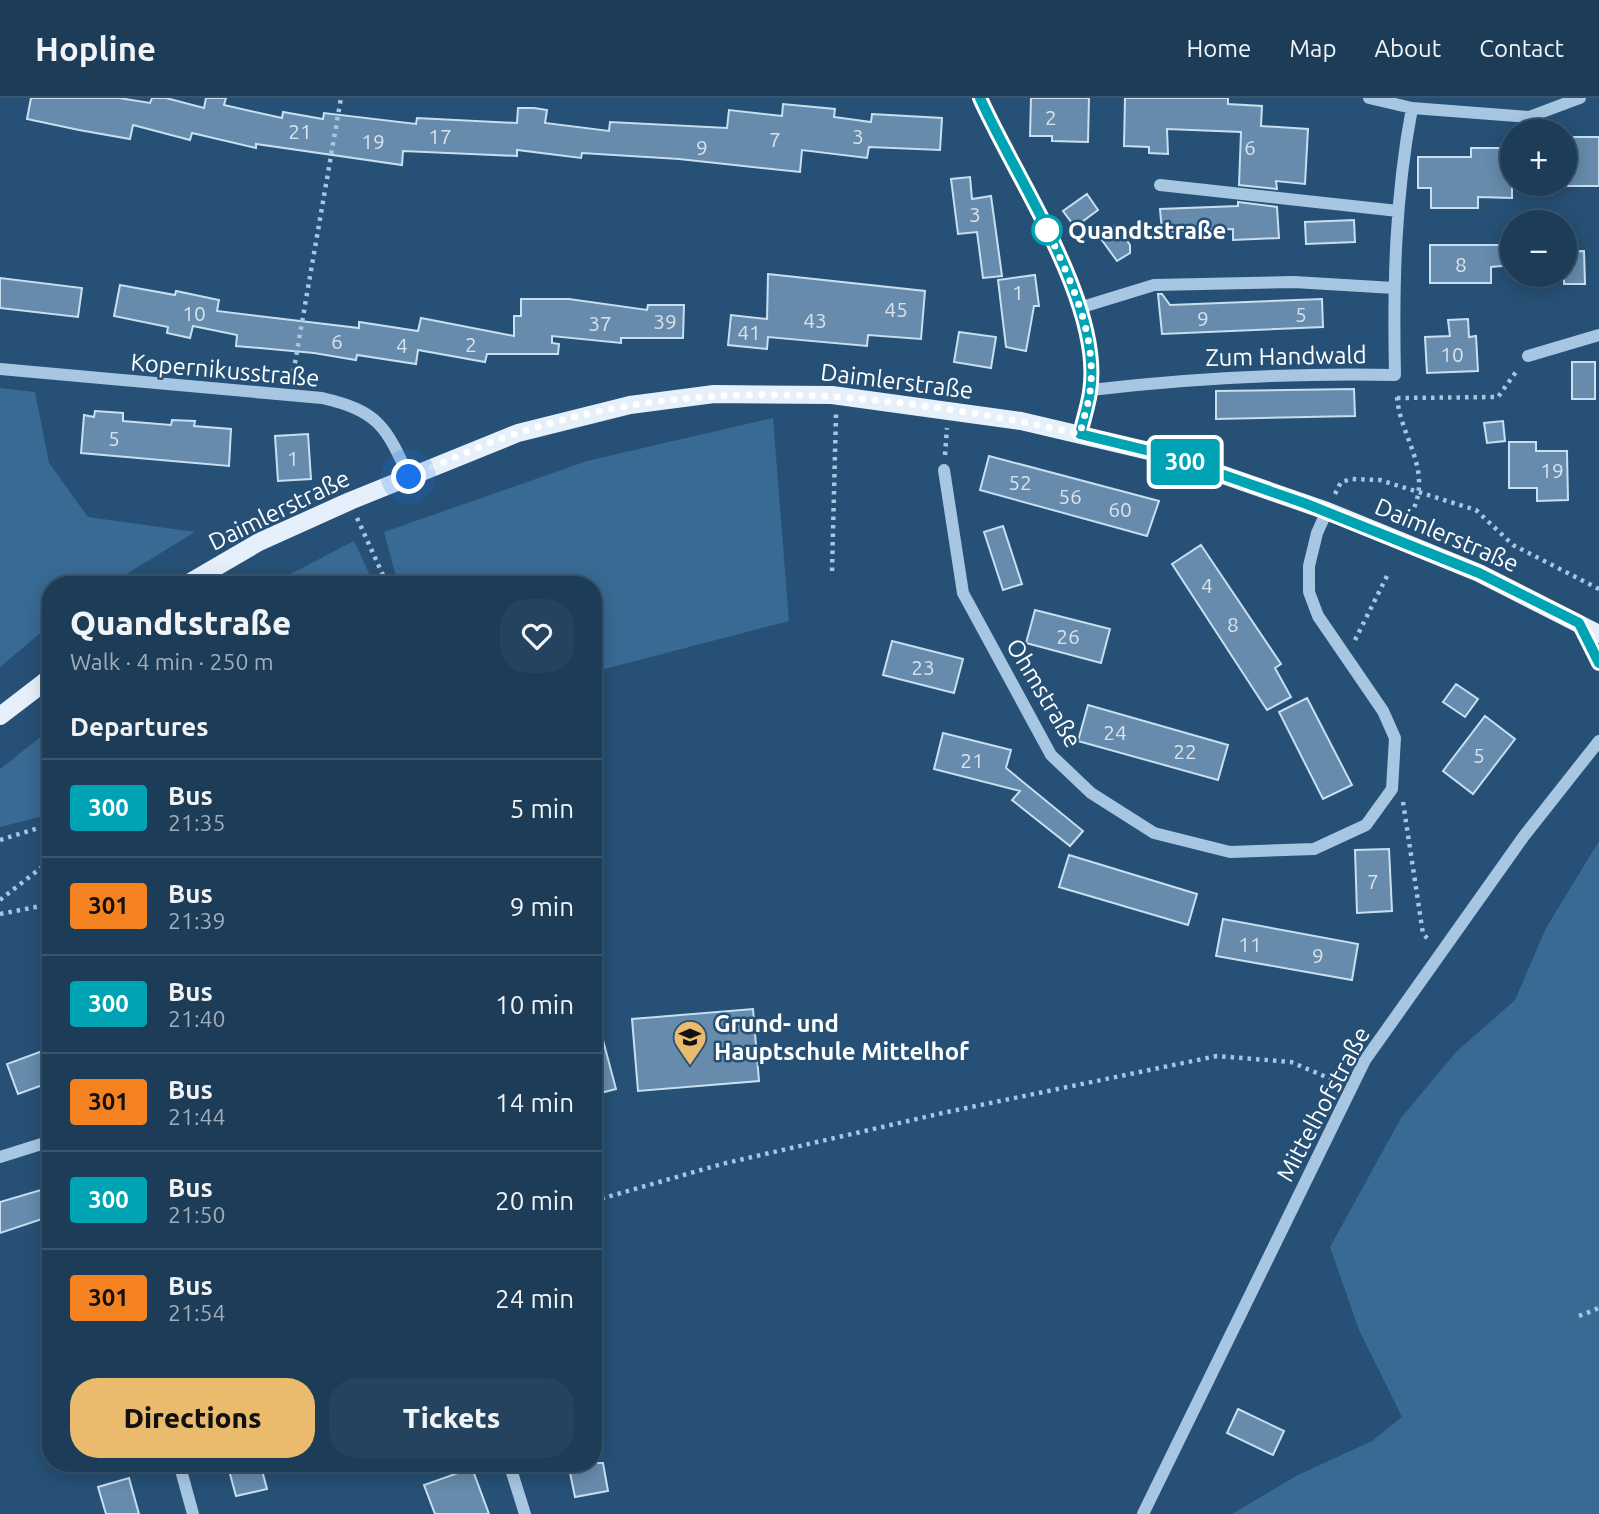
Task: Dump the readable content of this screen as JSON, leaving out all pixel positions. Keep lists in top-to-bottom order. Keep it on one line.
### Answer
{"streets":{"main road":["Daimlerstraße"],"street":["Zum Handwald","Kopernikusstraße","Ohmstraße","Mittelhofstraße"]},"crossings":[["Kopernikusstraße","Daimlerstraße"]],"places":{"other":["Quandtstraße"],"school or university":["Grund- und Hauptschule Mittelhof"]},"lines":["bus line 300"],"house_numbers":["2","21","17","3","7","19","9","6","3","8","1","45","10","5","9","43","39","37","41","6","2","4","10","5","1","19","52","56","60","4","8","26","23","24","22","5","21","7","11","9"],"page":{"header":"Hopline","nav":["Home","Map","About","Contact"],"on_map":"300","map_buttons":["+","−"],"heading":[["Quandtstraße","Walk · 4 min · 250 m"],"Departures"],"list":[{"mark":"300","name":"Bus","note":"21:35","value":"5 min"},{"mark":"301","name":"Bus","note":"21:39","value":"9 min"},{"mark":"300","name":"Bus","note":"21:40","value":"10 min"},{"mark":"301","name":"Bus","note":"21:44","value":"14 min"},{"mark":"300","name":"Bus","note":"21:50","value":"20 min"},{"mark":"301","name":"Bus","note":"21:54","value":"24 min"}],"buttons":["Directions","Tickets"]}}
